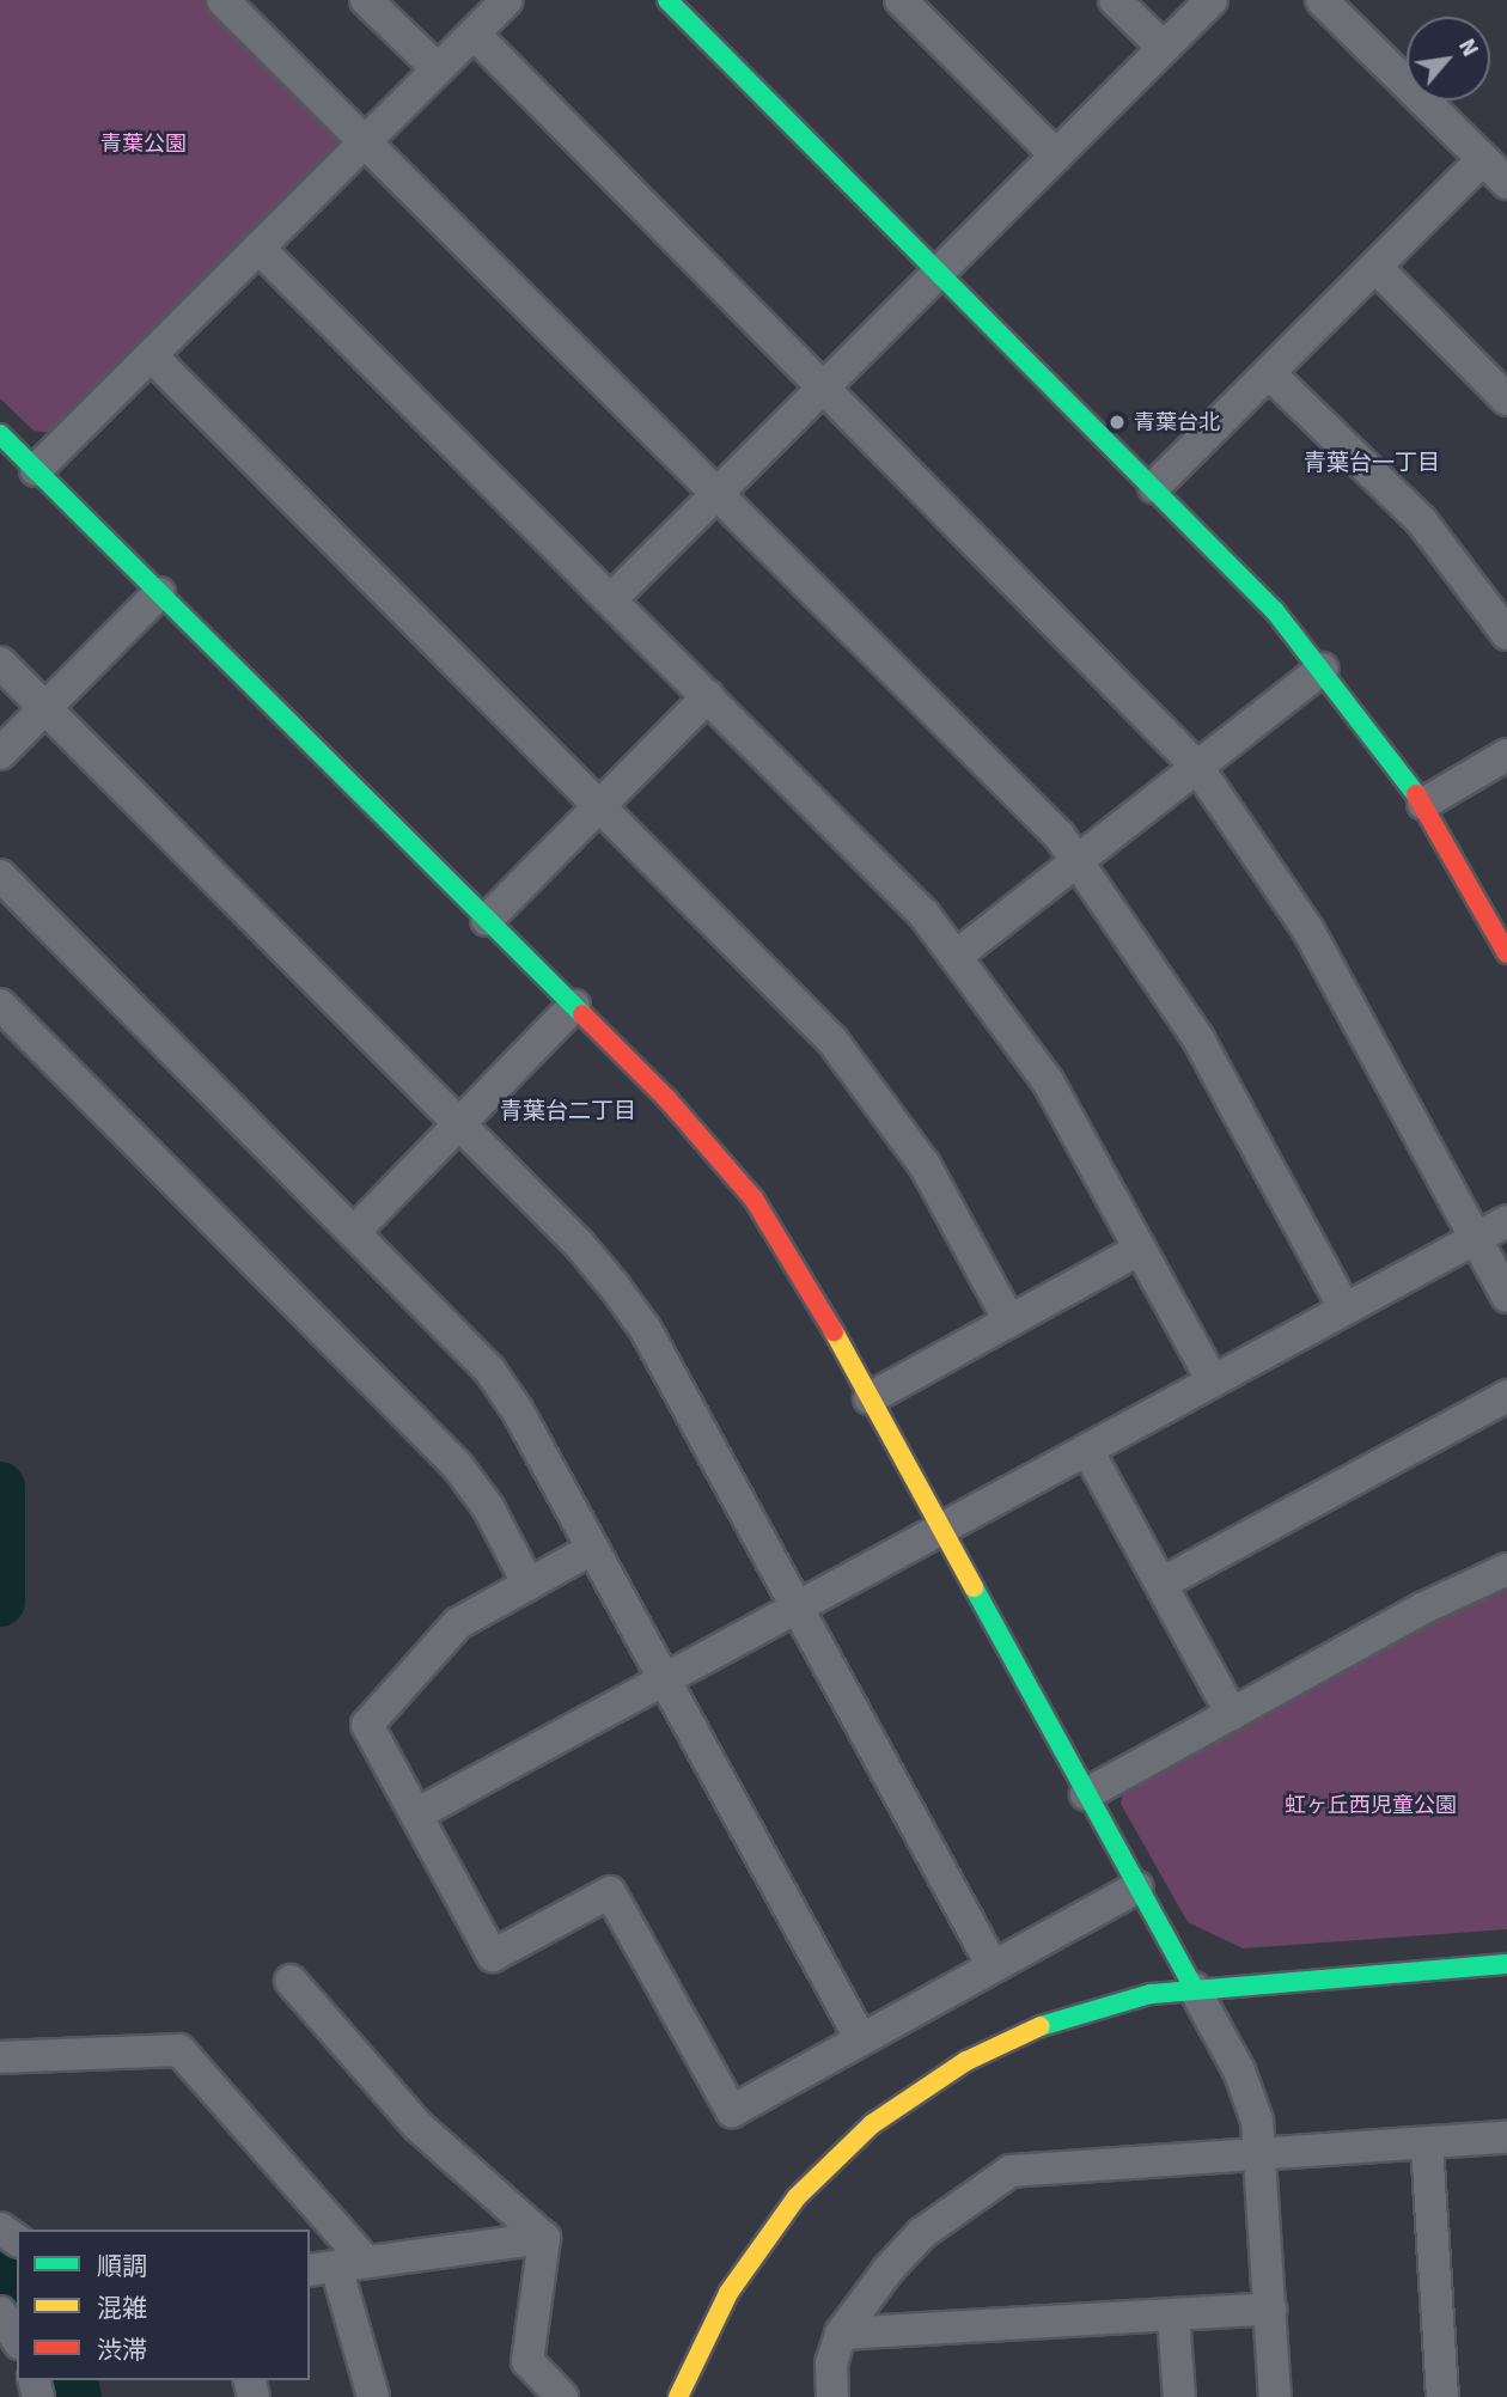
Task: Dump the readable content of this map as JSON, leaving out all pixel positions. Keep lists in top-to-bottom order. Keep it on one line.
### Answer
{"districts":["青葉台一丁目","青葉台二丁目"],"parks":["青葉公園","虹ヶ丘西児童公園"],"places":["青葉台北"],"legend":["順調","混雑","渋滞"],"north":"top right"}
